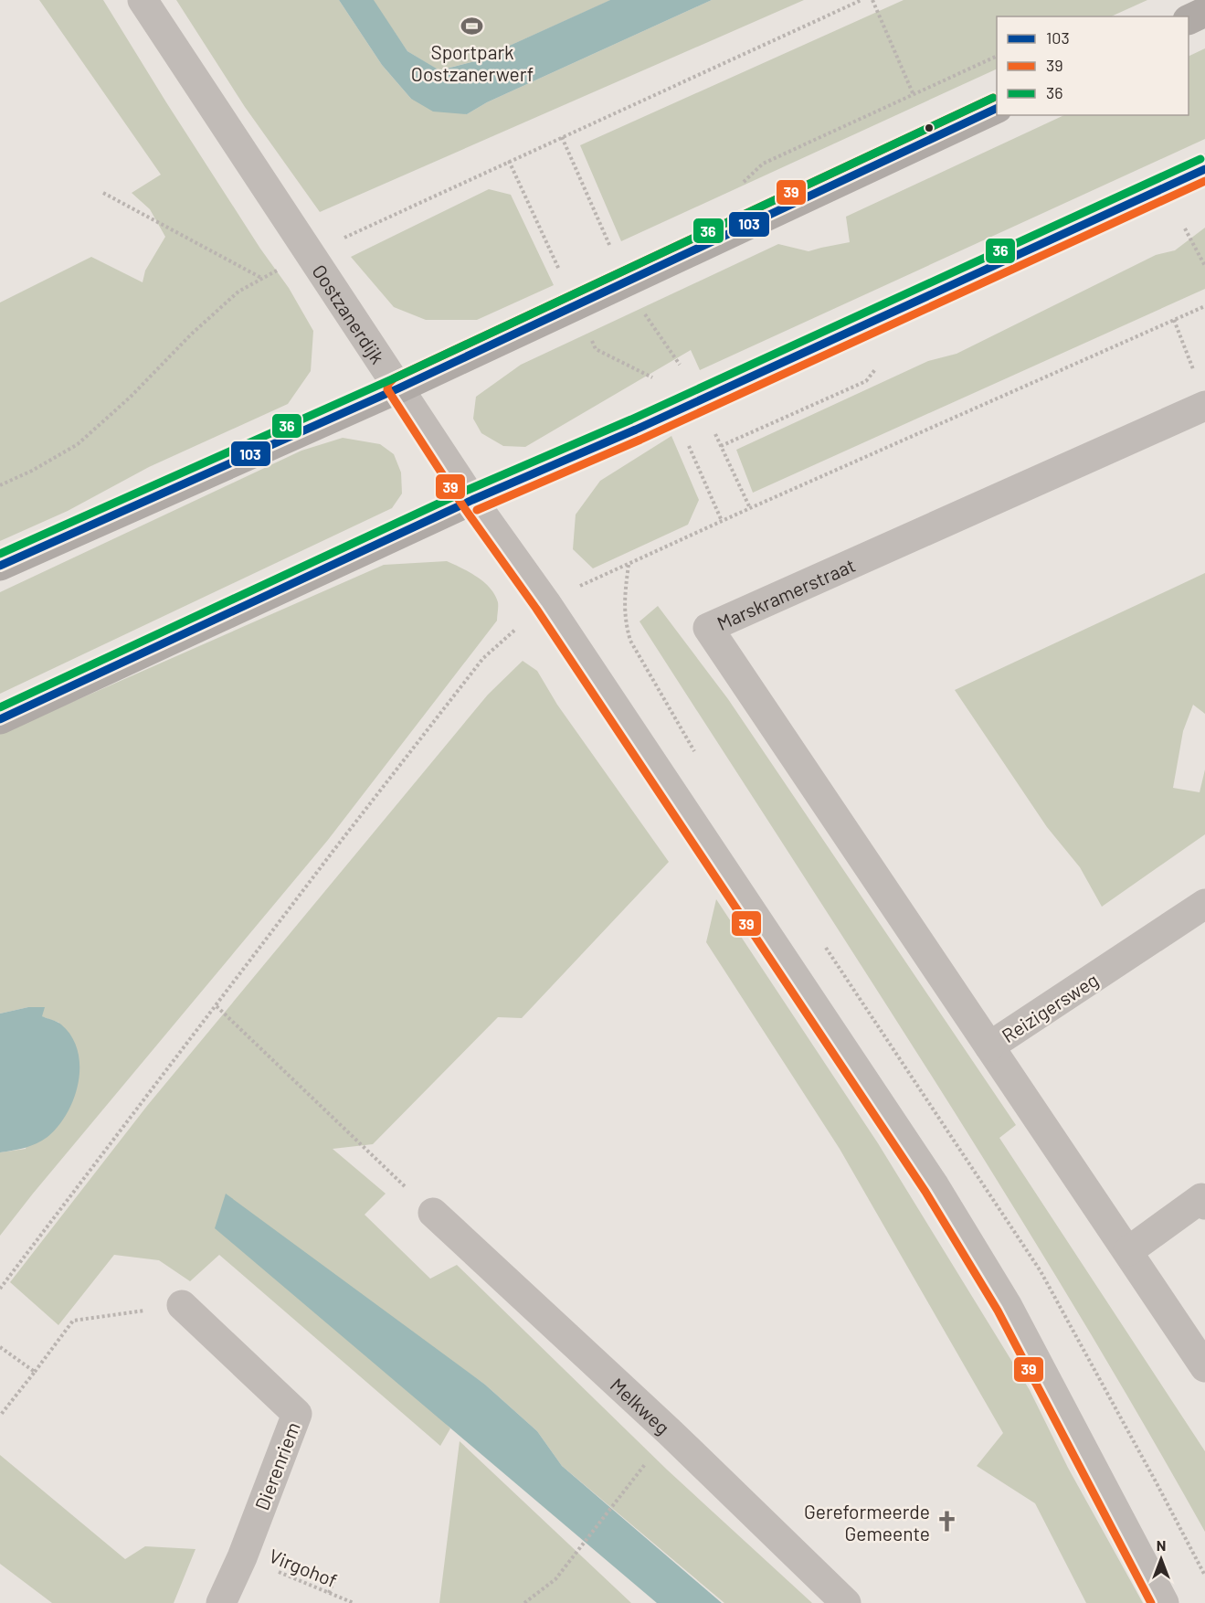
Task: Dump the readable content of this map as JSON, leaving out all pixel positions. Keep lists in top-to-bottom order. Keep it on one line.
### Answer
{"streets":{"street":["Oostzanerdijk","Marskramerstraat","Reizigersweg","Melkweg","Dierenriem"],"path":["Virgohof"]},"crossings":[["Marskramerstraat","Reizigersweg"],["Dierenriem","Virgohof"]],"places":{"sports":["Sportpark Oostzanerwerf"],"church":["Gereformeerde Gemeente"]},"lines":["transit line 39","transit line 36","transit line 103"],"legend":["103","39","36"],"north":"top"}
